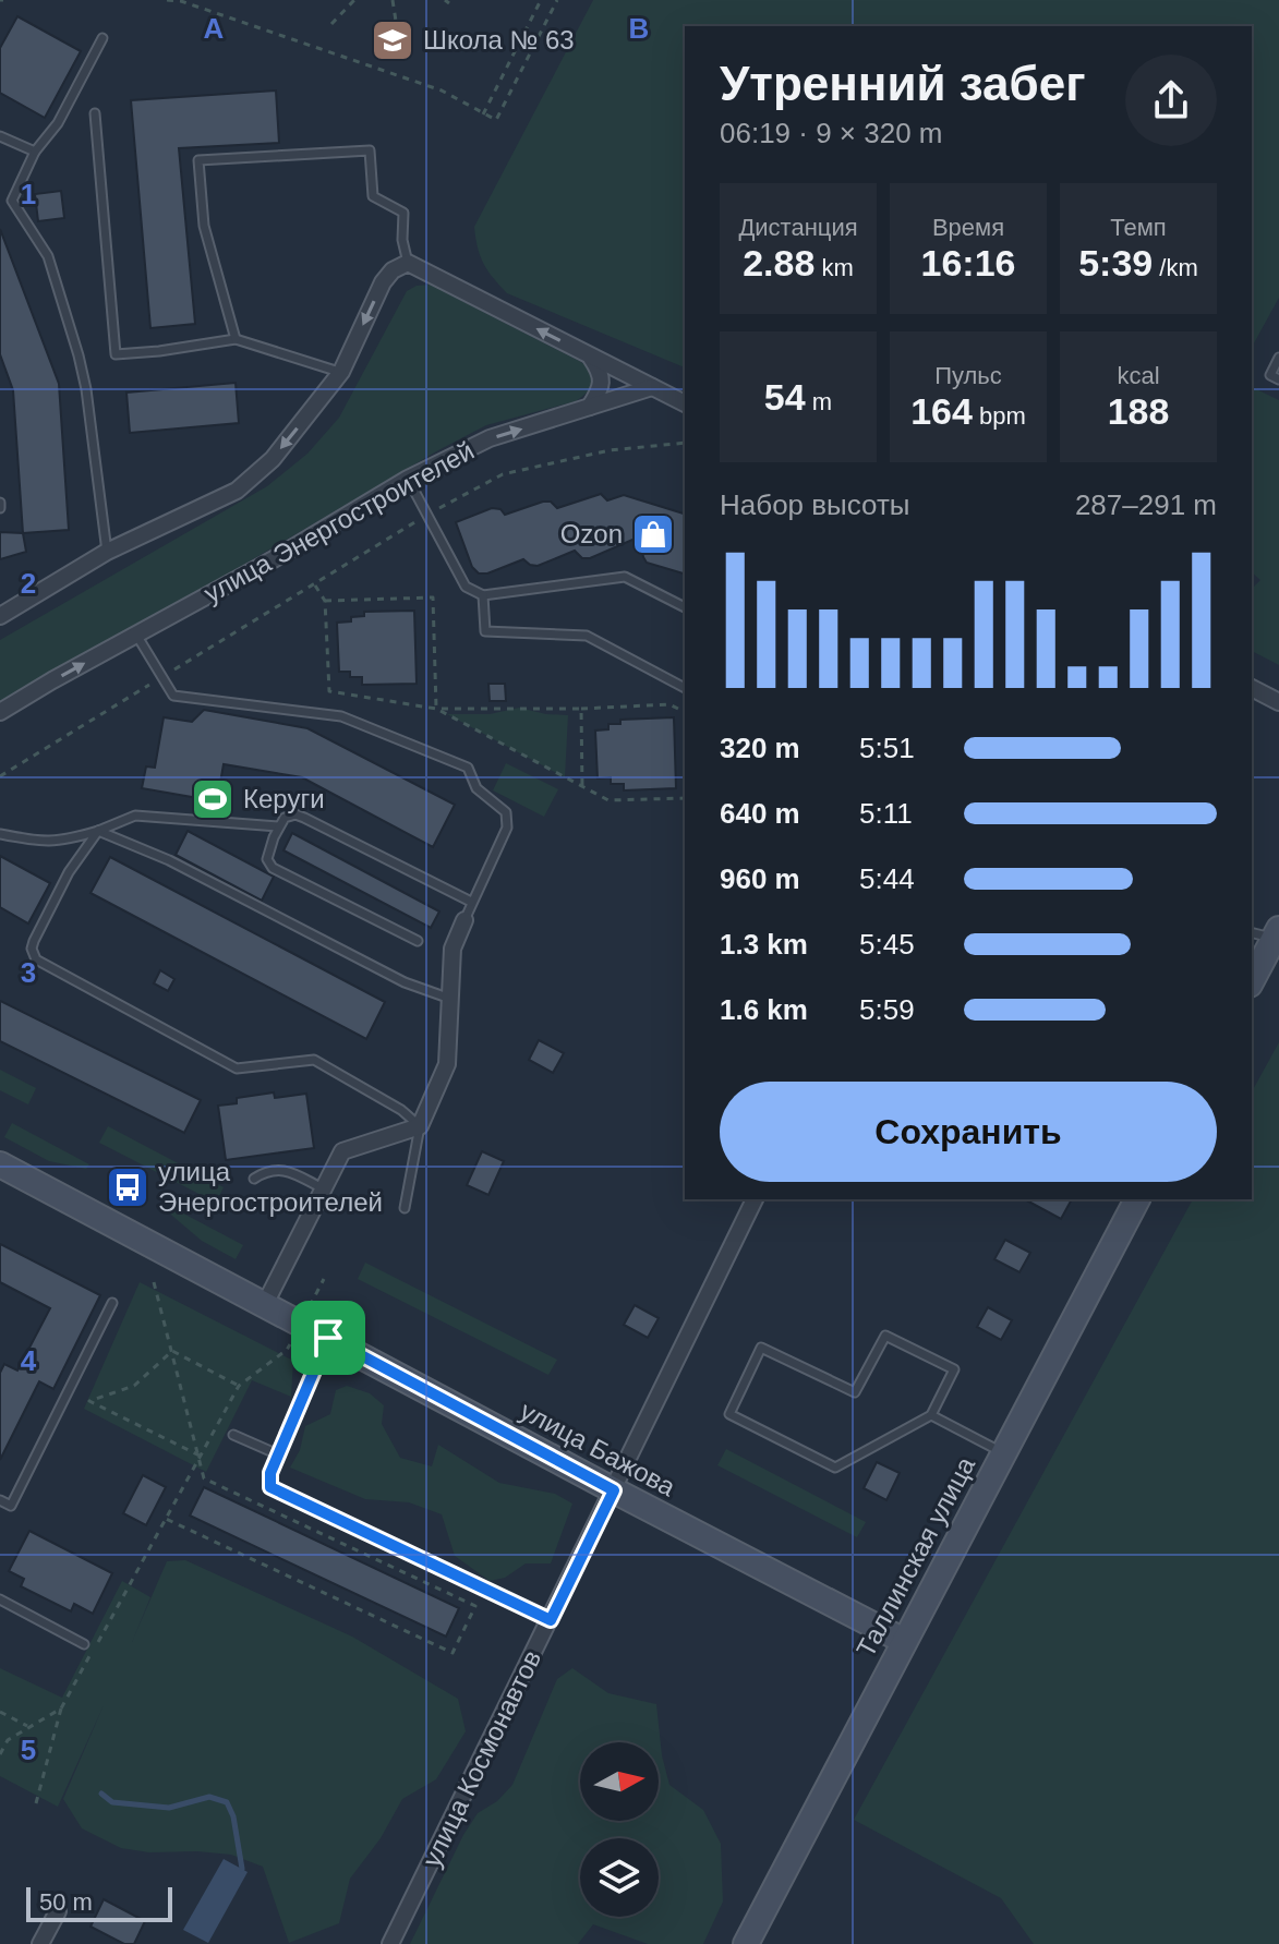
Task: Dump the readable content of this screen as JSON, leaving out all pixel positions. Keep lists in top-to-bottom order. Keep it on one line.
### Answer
{"streets":{"street":["улица Энергостроителей","улица Бажова","Таллинская улица","улица Космонавтов"]},"crossings":[["улица Бажова","Таллинская улица"],["улица Бажова","улица Космонавтов"]],"places":{"school or university":["Школа № 63"],"shop":["Ozon"],"sports":["Керуги"],"bus stop":["улица Энергостроителей"]},"scale_bar":"50 m","north":"right","page":{"heading":["Утренний забег","06:19 · 9 × 320 m"],"stats":[["Дистанция","2.88 km"],["Время","16:16"],["Темп","5:39 /km"],["54 m"],["Пульс","164 bpm"],["kcal","188"]],"chart":["Набор высоты","287–291 m"],"list":[{"name":"320 m","note":"5:51"},{"name":"640 m","note":"5:11"},{"name":"960 m","note":"5:44"},{"name":"1.3 km","note":"5:45"},{"name":"1.6 km","note":"5:59"}],"buttons":"Сохранить","scale":"50 m"},"grid":{"columns":["A","B"],"rows":["1","2","3","4","5"]}}
